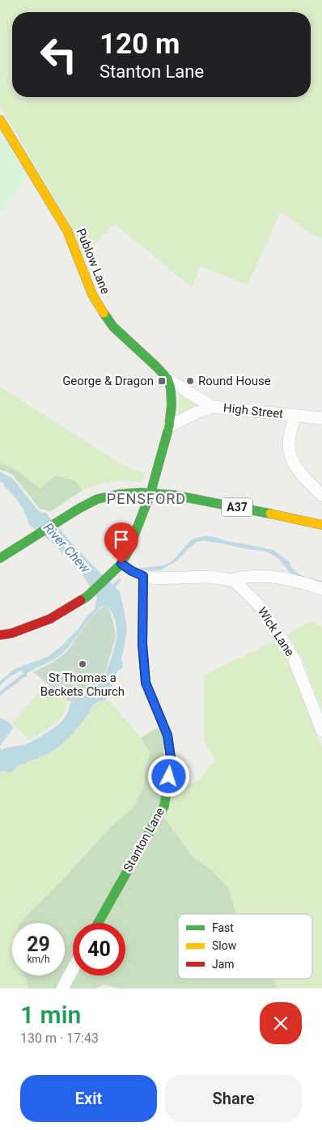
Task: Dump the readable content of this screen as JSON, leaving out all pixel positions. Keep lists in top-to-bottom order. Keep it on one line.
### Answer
{"streets":{"main road":["Publow Lane","A37","Stanton Lane"],"street":["High Street","Wick Lane"]},"crossings":[["Publow Lane","High Street"]],"districts":["PENSFORD"],"water":["River Chew"],"places":{"transit":["George & Dragon"],"other":["Round House","St Thomas a Beckets Church"]},"legend":["Fast","Slow","Jam"],"page":{"turn":["120 m","Stanton Lane"],"speed":"29 km/h","limit":"40","heading":["1 min","130 m · 17:43"],"buttons":["Exit","Share"]}}
